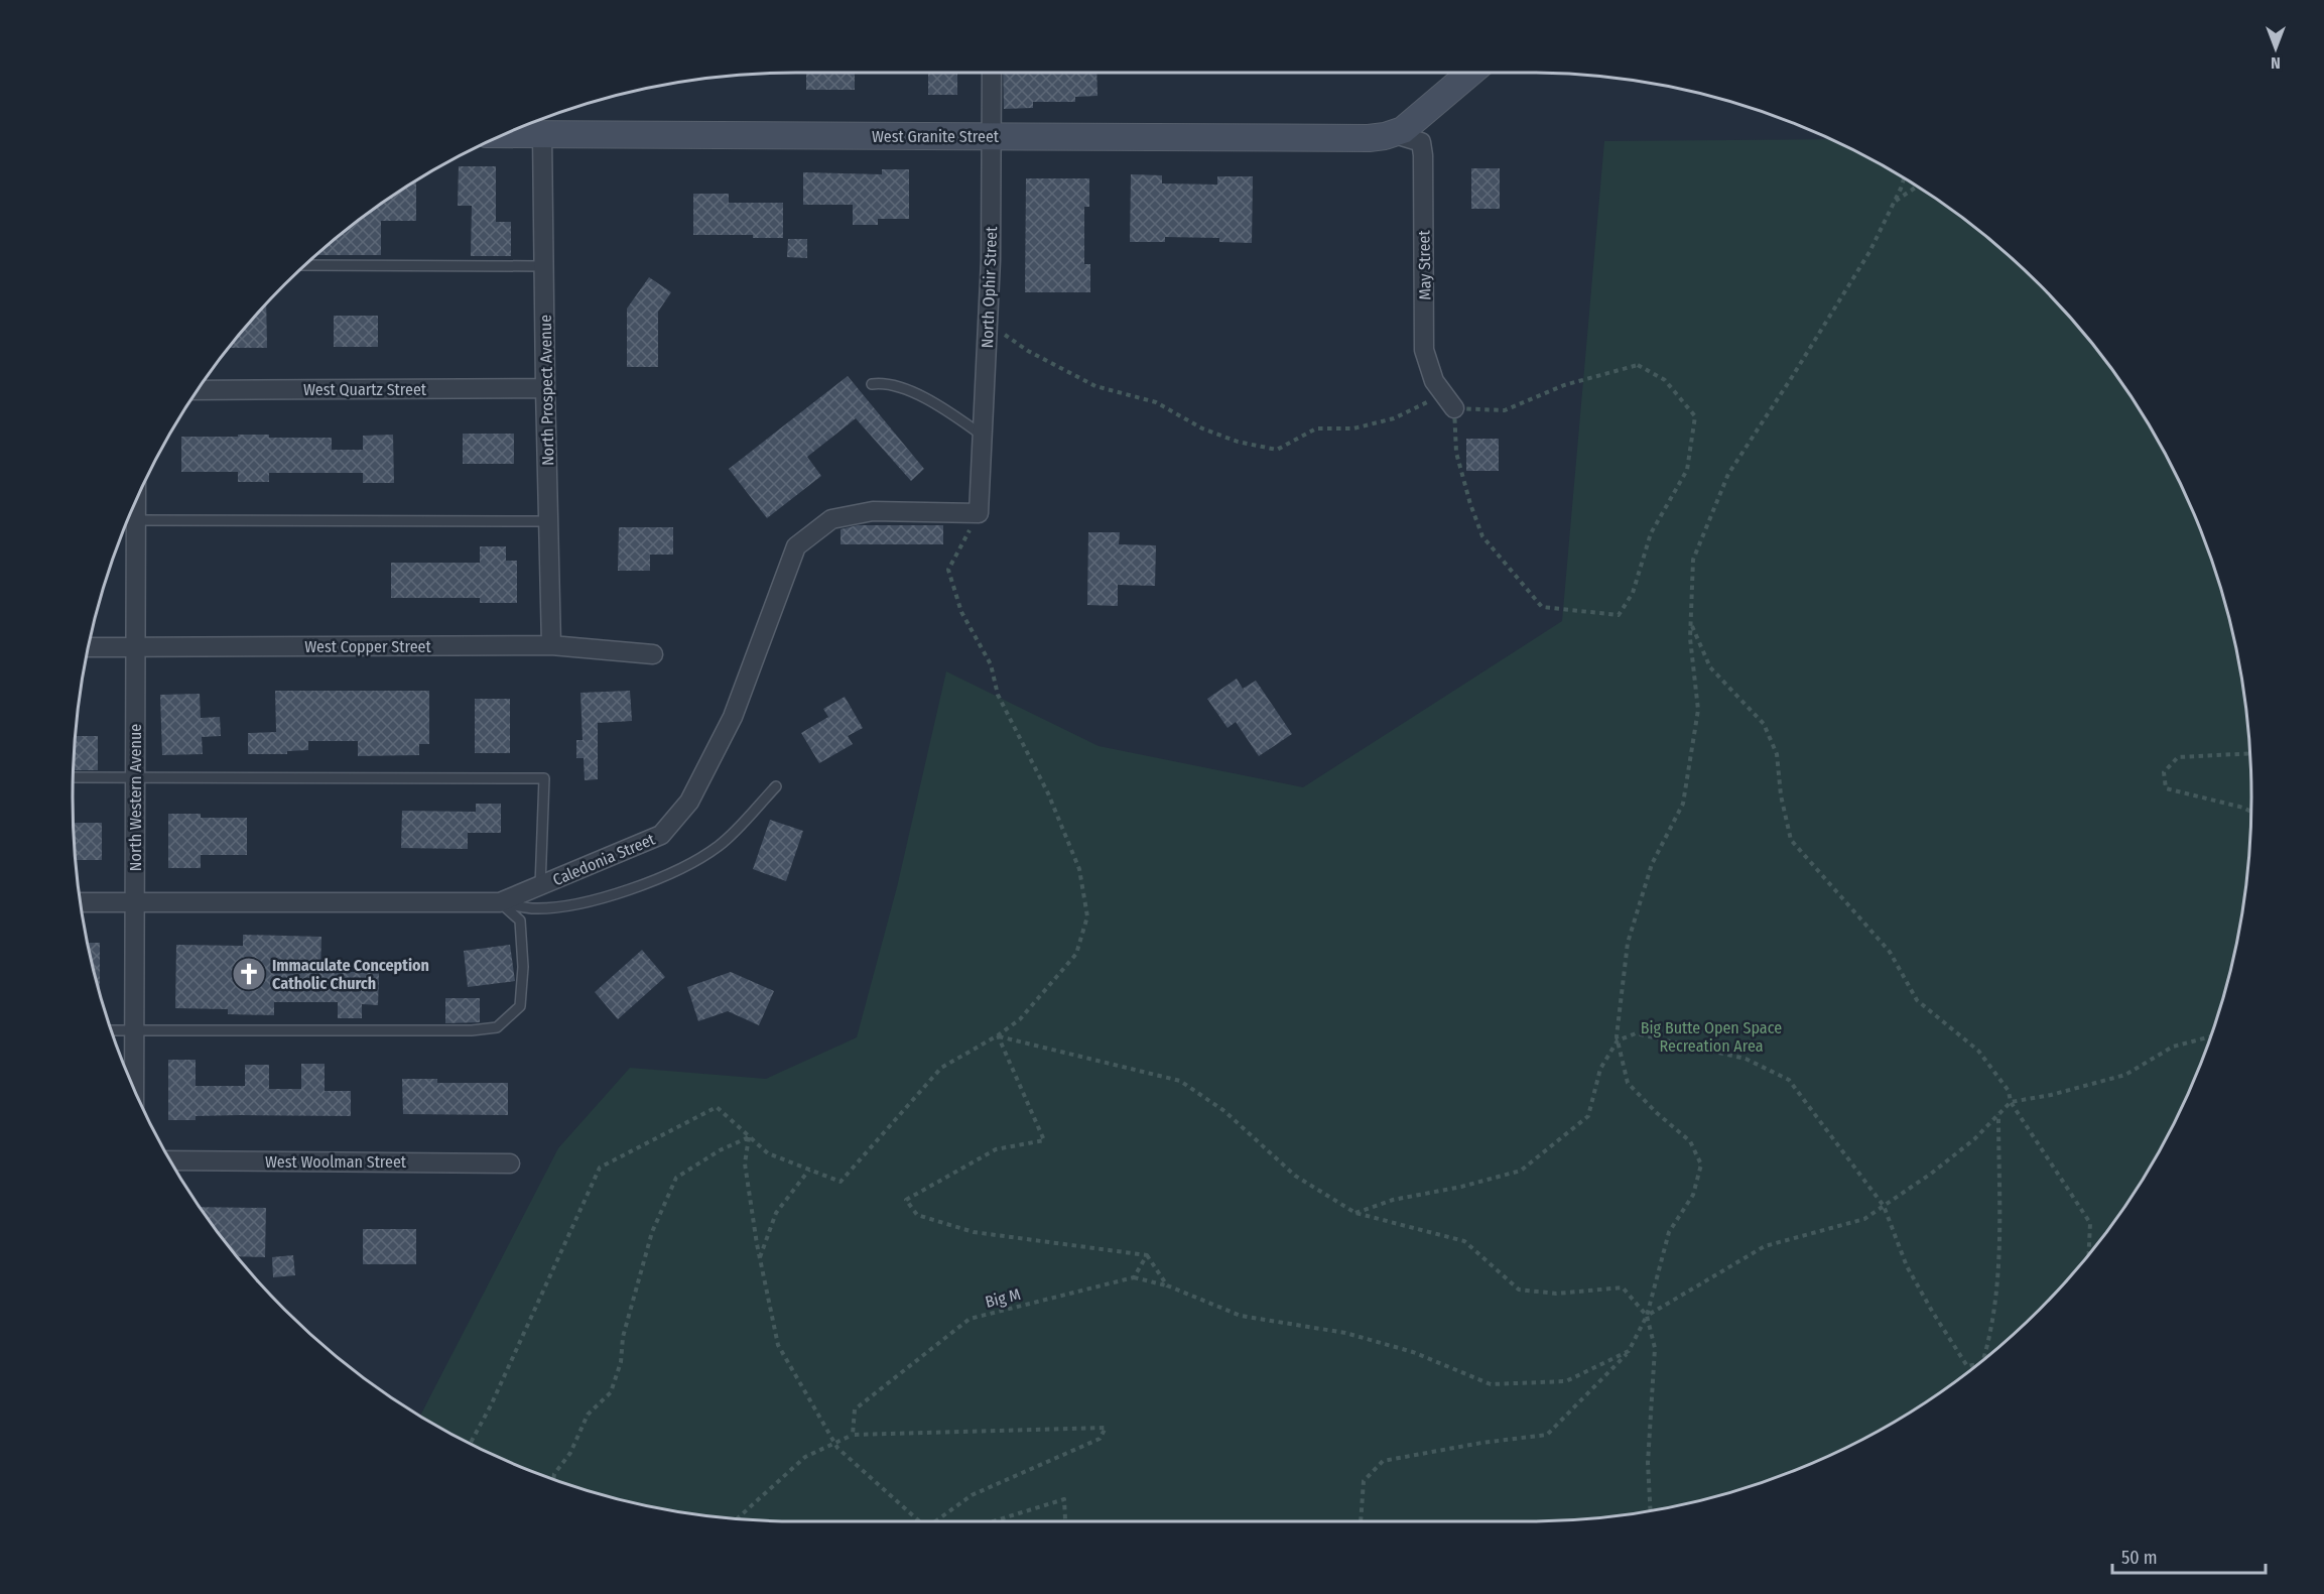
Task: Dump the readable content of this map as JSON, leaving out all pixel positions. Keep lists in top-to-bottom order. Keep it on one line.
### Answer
{"streets":{"street":["West Granite Street","May Street","North Ophir Street","West Quartz Street","North Prospect Avenue","West Copper Street","North Western Avenue","Caledonia Street","West Woolman Street"],"path":["Big M"]},"crossings":[["West Granite Street","May Street"],["West Granite Street","North Ophir Street"],["West Granite Street","North Prospect Avenue"],["North Ophir Street","Caledonia Street"],["West Quartz Street","North Prospect Avenue"],["North Prospect Avenue","West Copper Street"],["West Copper Street","North Western Avenue"],["North Western Avenue","Caledonia Street"]],"parks":["Big Butte Open Space Recreation Area"],"places":{"church":["Immaculate Conception Catholic Church"]},"scale_bar":"50 m","north":"bottom"}
